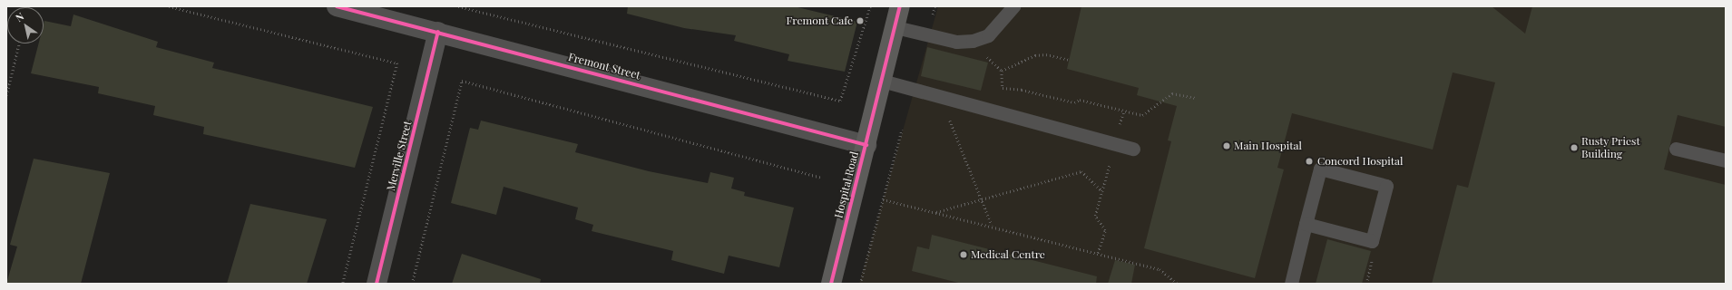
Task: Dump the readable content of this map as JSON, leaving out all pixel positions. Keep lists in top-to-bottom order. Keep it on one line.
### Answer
{"streets":{"street":["Fremont Street","Merville Street","Hospital Road"]},"crossings":[["Fremont Street","Merville Street"],["Fremont Street","Hospital Road"]],"places":["Fremont Cafe","Main Hospital","Rusty Priest Building","Concord Hospital","Medical Centre"],"north":"top left"}
